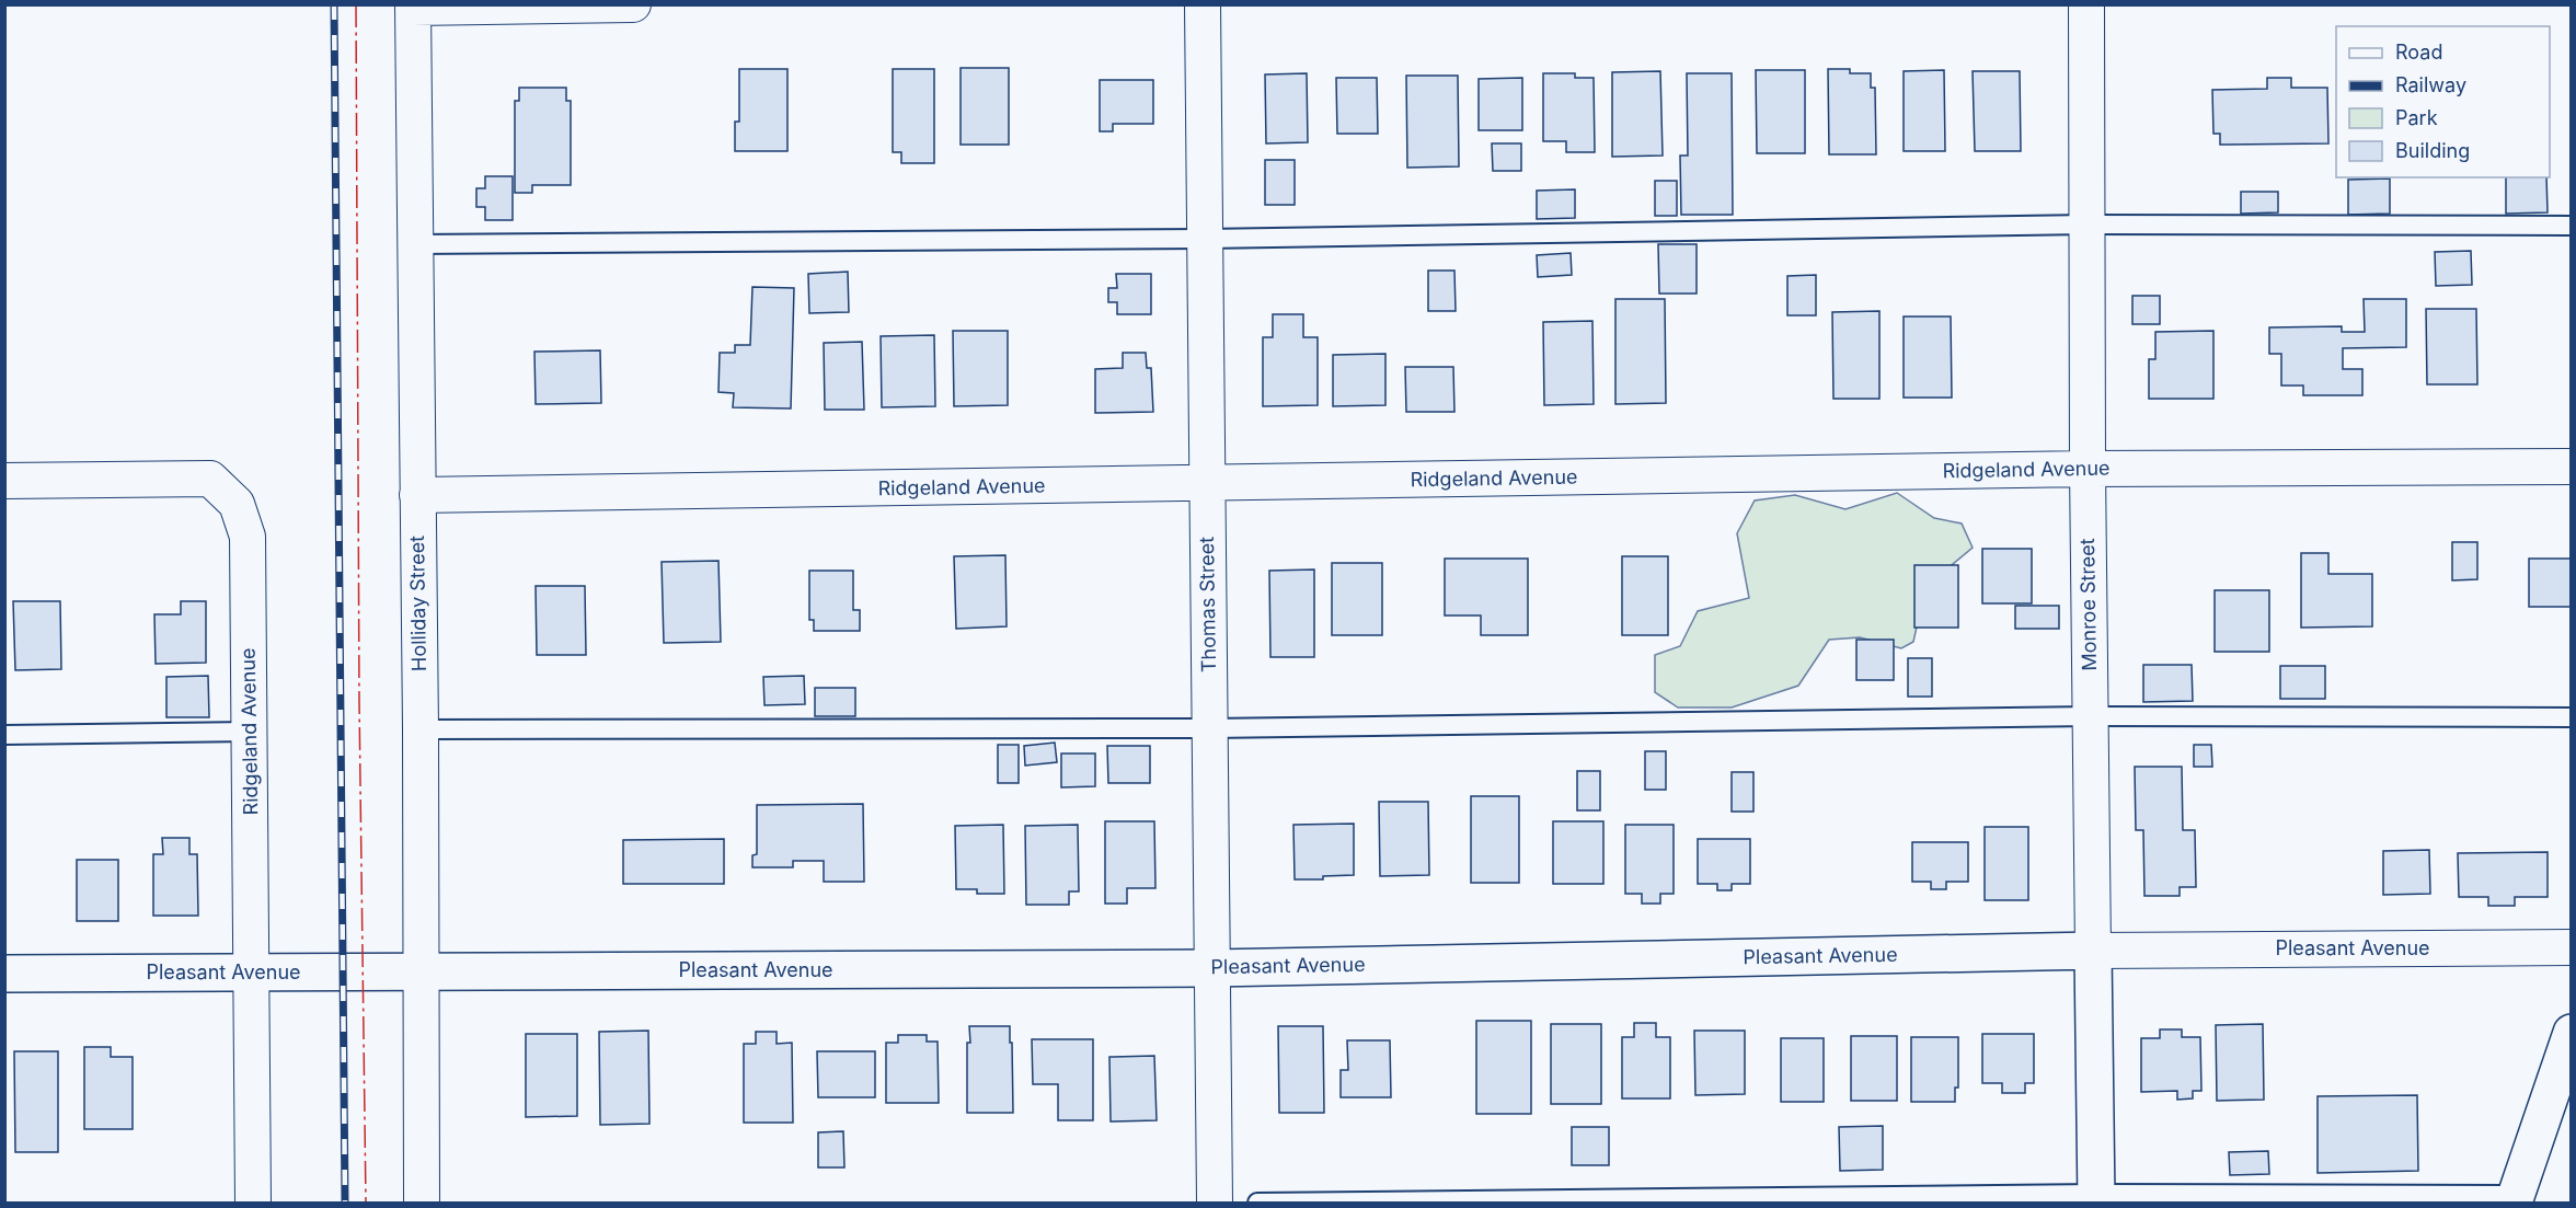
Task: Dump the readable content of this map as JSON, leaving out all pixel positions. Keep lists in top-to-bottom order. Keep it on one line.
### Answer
{"streets":{"street":["Ridgeland Avenue","Holliday Street","Thomas Street","Monroe Street","Pleasant Avenue"]},"crossings":[["Ridgeland Avenue","Holliday Street"],["Ridgeland Avenue","Thomas Street"],["Ridgeland Avenue","Monroe Street"],["Ridgeland Avenue","Pleasant Avenue"],["Holliday Street","Pleasant Avenue"],["Thomas Street","Pleasant Avenue"],["Monroe Street","Pleasant Avenue"]],"legend":["Road","Railway","Park","Building"]}
